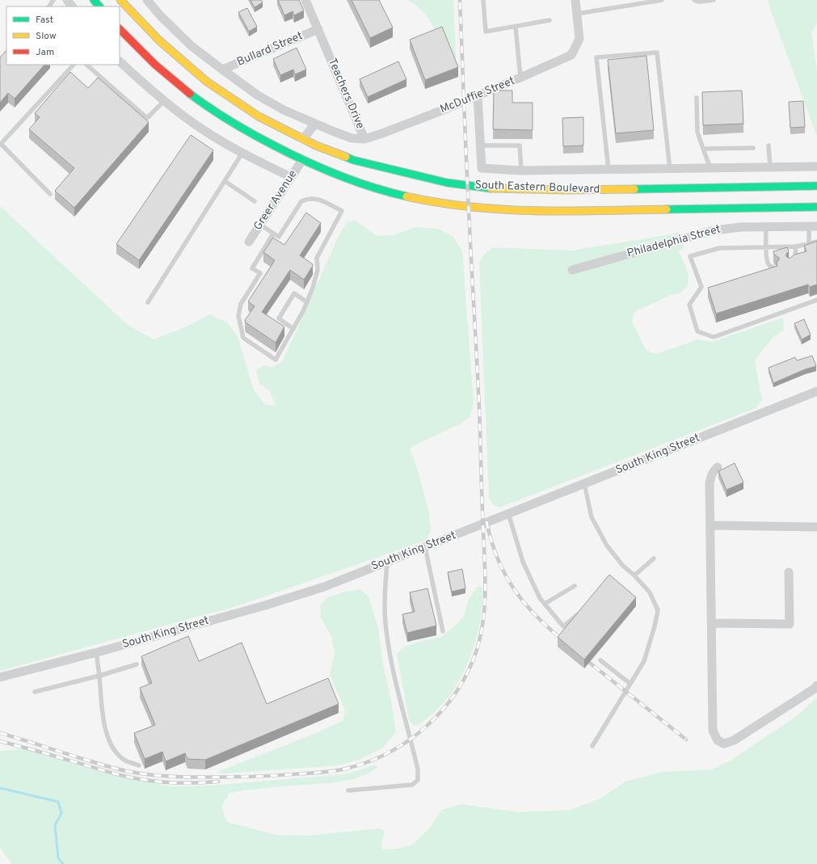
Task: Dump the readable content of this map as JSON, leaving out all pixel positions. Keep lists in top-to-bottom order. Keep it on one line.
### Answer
{"streets":{"highway":["South Eastern Boulevard"],"street":["Bullard Street","Teachers Drive","McDuffie Street","Greer Avenue","Philadelphia Street","South King Street"]},"crossings":[["Bullard Street","Teachers Drive"],["Teachers Drive","McDuffie Street"],["McDuffie Street","South Eastern Boulevard"],["South Eastern Boulevard","Greer Avenue"]],"legend":["Fast","Slow","Jam"]}
